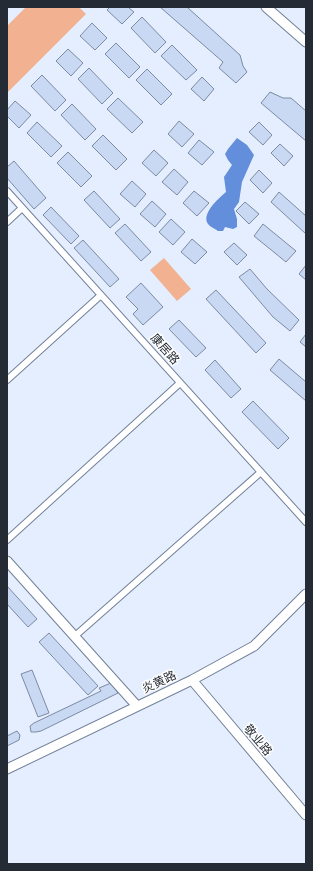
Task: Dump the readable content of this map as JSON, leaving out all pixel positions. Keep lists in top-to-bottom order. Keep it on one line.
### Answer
{"streets":{"street":["康居路","炎黄路","敬业路"]},"crossings":[["炎黄路","敬业路"]]}
